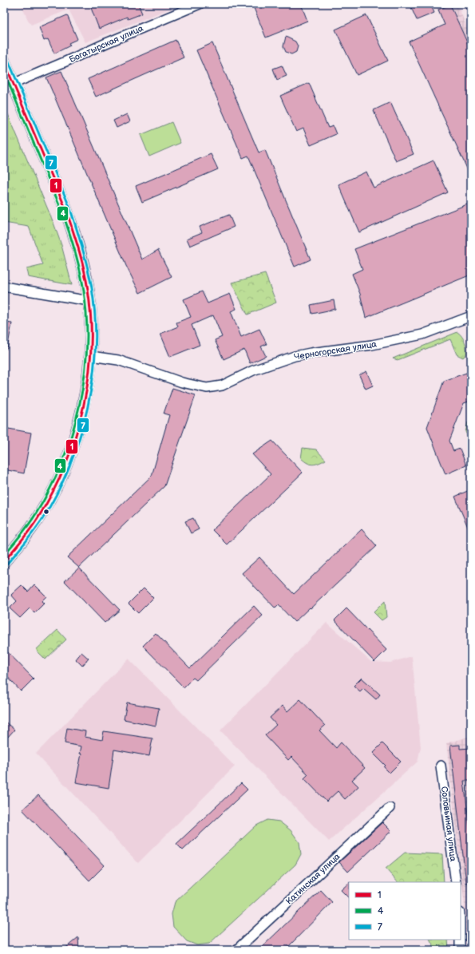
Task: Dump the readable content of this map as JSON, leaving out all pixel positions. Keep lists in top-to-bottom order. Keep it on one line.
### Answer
{"streets":{"street":["Богатырская улица","Черногорская улица","Соловьиная улица","Катинская улица"]},"lines":["transit line 7","transit line 1","transit line 4"],"legend":["1","4","7"]}
